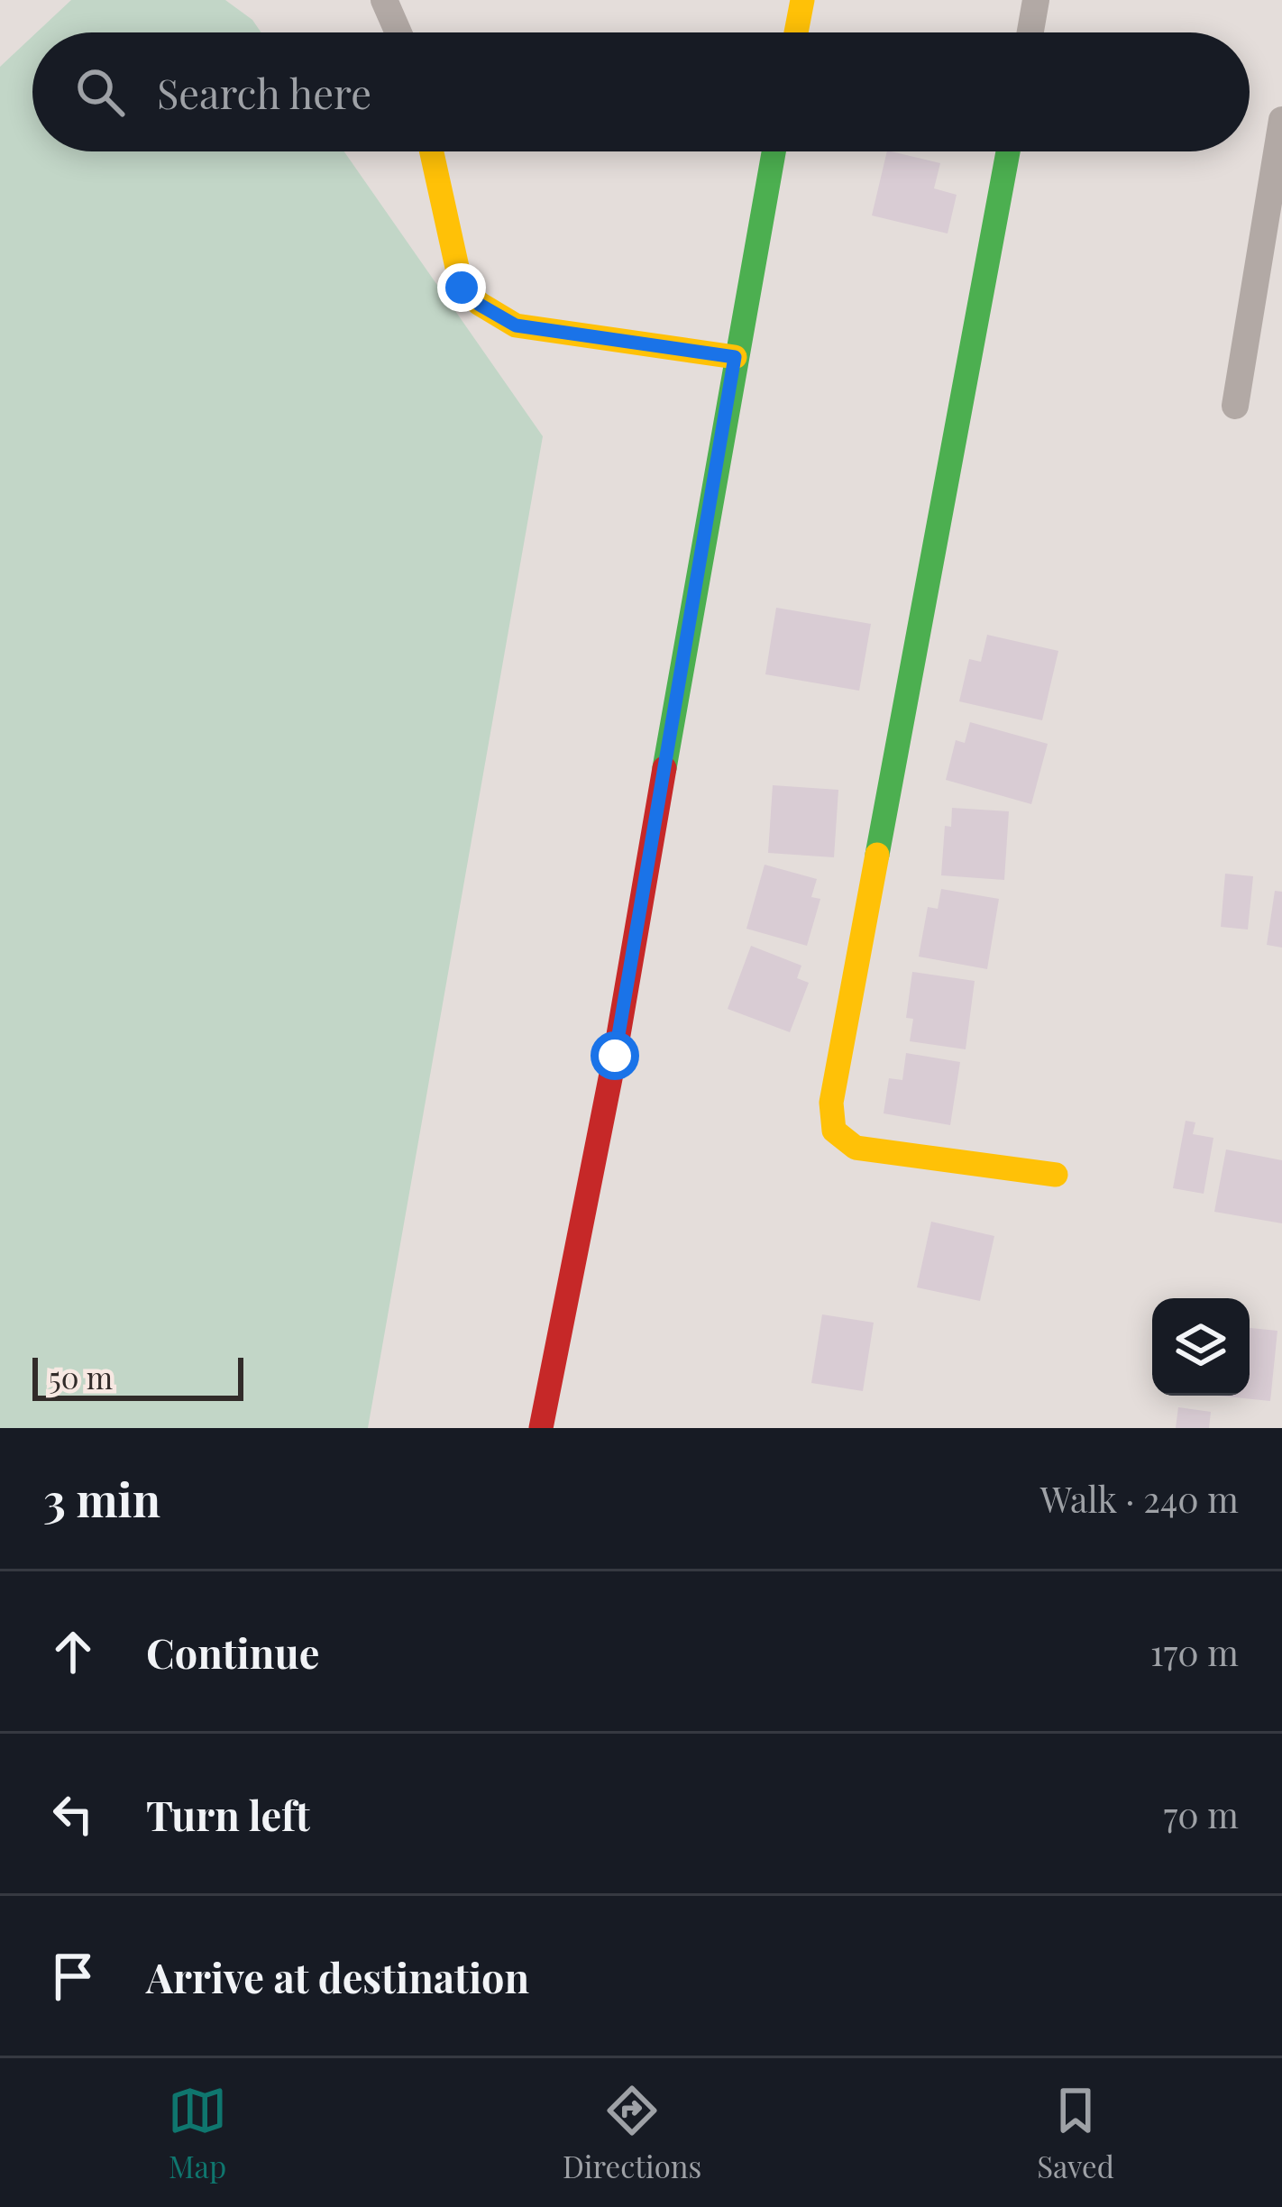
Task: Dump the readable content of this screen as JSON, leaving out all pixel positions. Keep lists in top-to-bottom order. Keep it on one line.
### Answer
{"scale_bar":"50 m","page":{"search":"Search here","scale":"50 m","heading":["3 min","Walk · 240 m"],"list":[["Continue","170 m"],["Turn left","70 m"],"Arrive at destination"],"nav":["Map","Directions","Saved"]}}
